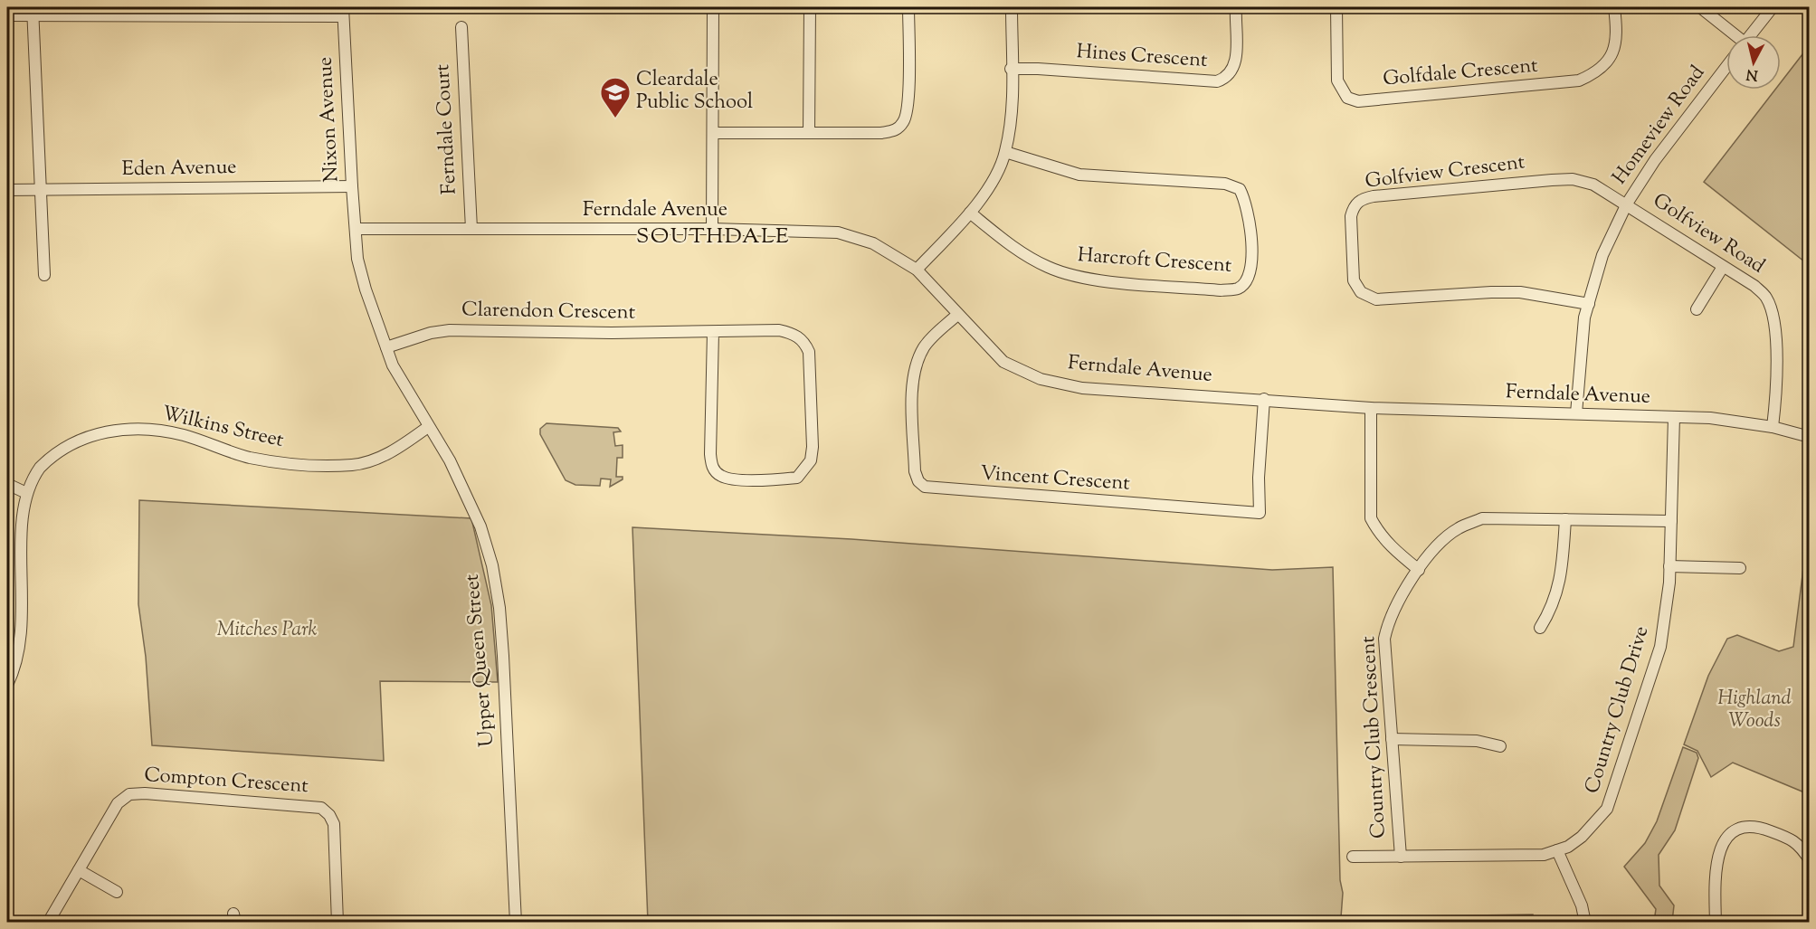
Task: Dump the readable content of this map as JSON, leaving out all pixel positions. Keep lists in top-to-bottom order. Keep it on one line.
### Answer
{"streets":{"street":["Hines Crescent","Golfdale Crescent","Nixon Avenue","Homeview Road","Ferndale Court","Eden Avenue","Golfview Crescent","Ferndale Avenue","Golfview Road","Harcroft Crescent","Clarendon Crescent","Wilkins Street","Vincent Crescent","Upper Queen Street","Country Club Drive","Country Club Crescent","Compton Crescent"]},"crossings":[["Nixon Avenue","Eden Avenue"],["Nixon Avenue","Ferndale Avenue"],["Nixon Avenue","Upper Queen Street"],["Homeview Road","Golfview Crescent"],["Homeview Road","Ferndale Avenue"],["Homeview Road","Golfview Road"],["Ferndale Court","Ferndale Avenue"],["Golfview Crescent","Golfview Road"],["Ferndale Avenue","Golfview Road"],["Ferndale Avenue","Vincent Crescent"],["Ferndale Avenue","Upper Queen Street"],["Ferndale Avenue","Country Club Drive"],["Clarendon Crescent","Upper Queen Street"],["Wilkins Street","Upper Queen Street"],["Country Club Drive","Country Club Crescent"]],"districts":["SOUTHDALE"],"parks":["Mitches Park","Highland Woods"],"places":{"school or university":["Cleardale Public School"]},"north":"bottom"}
